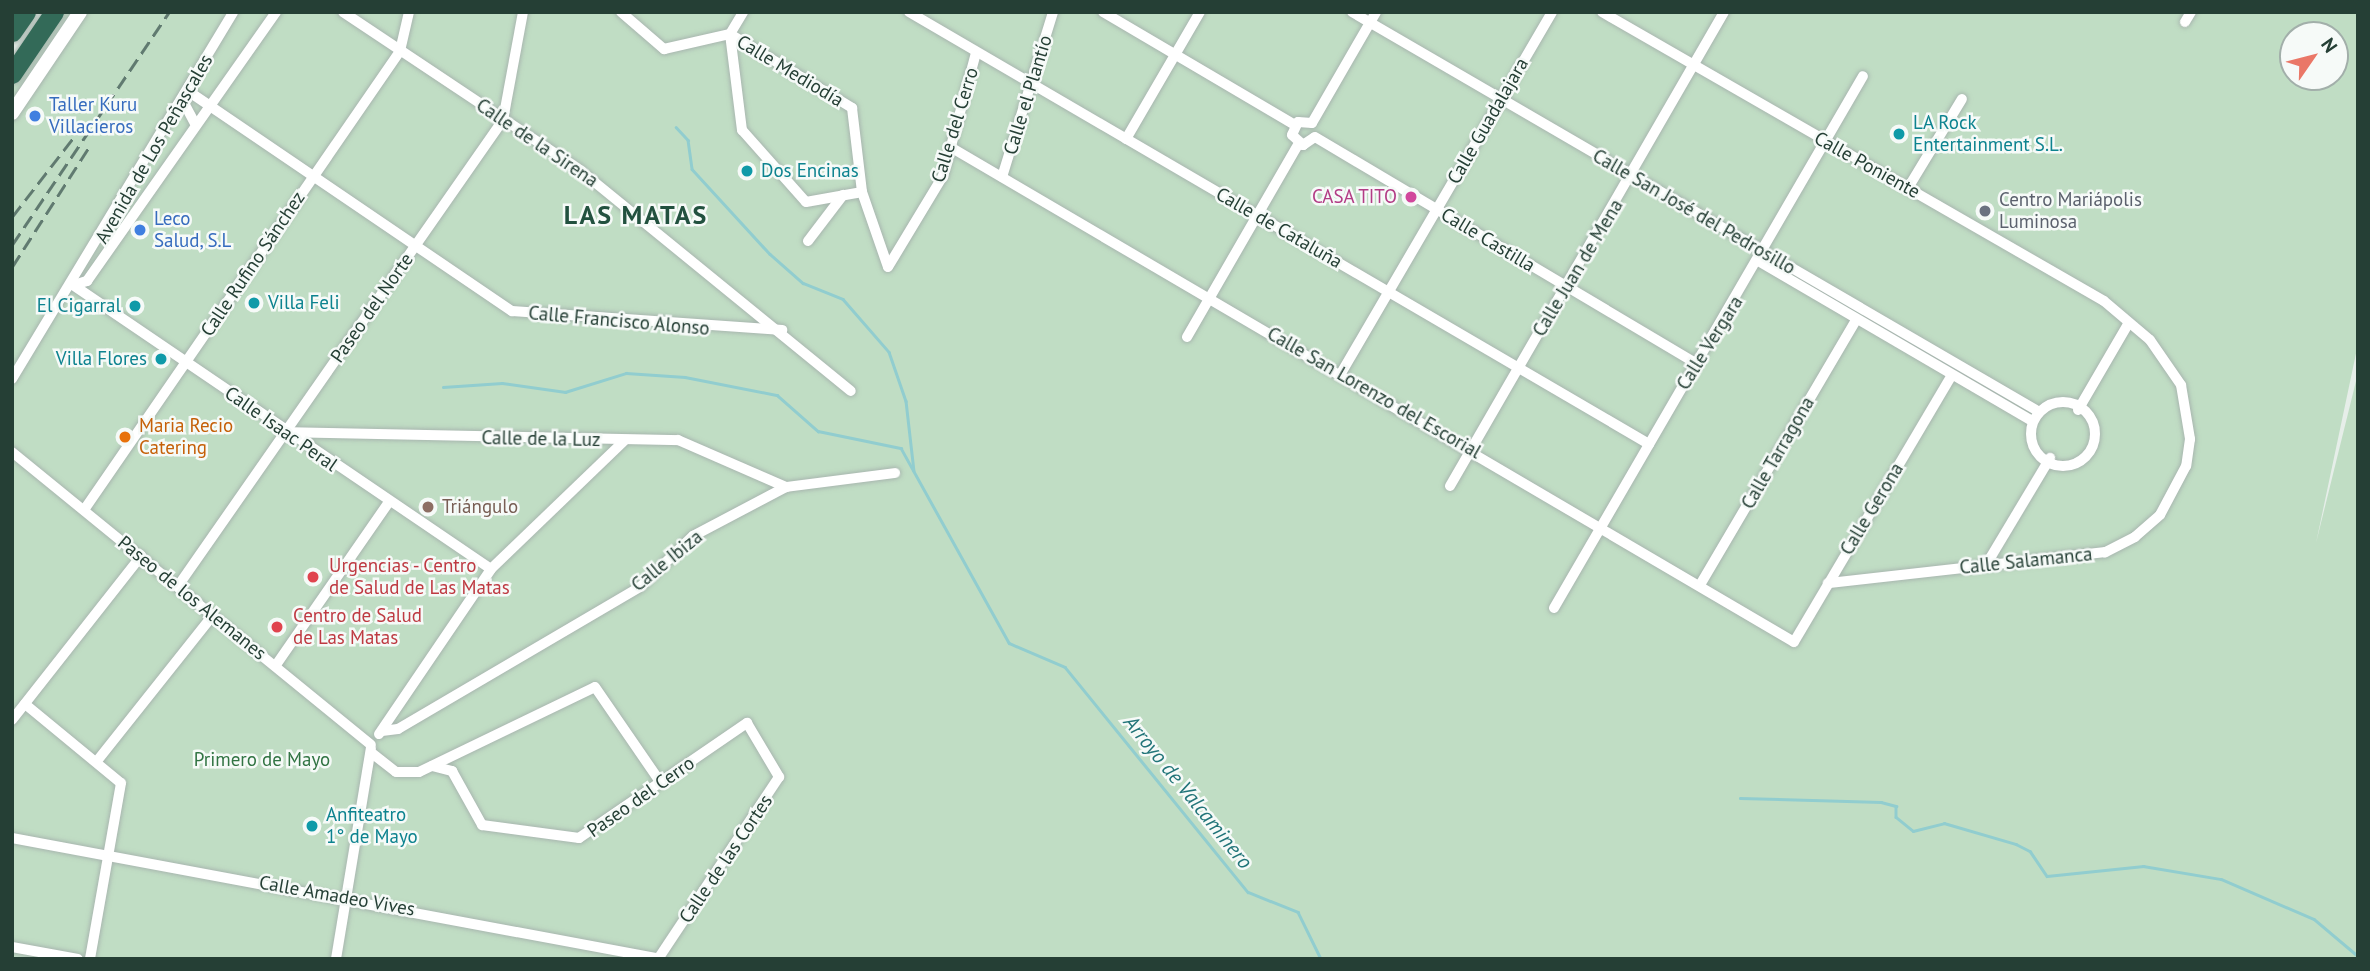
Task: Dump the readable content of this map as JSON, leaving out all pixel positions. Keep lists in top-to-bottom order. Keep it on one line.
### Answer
{"streets":{"street":["Calle Mediodía","Calle el Plantío","Calle Guadalajara","Calle del Cerro","Calle de la Sirena","Avenida de Los Peñascales","Calle Poniente","Calle San José del Pedrosillo","Calle de Cataluña","Calle Castilla","Calle Rufino Sánchez","Calle Juan de Mena","Paseo del Norte","Calle Francisco Alonso","Calle Vergara","Calle San Lorenzo del Escorial","Calle Isaac Peral","Calle de la Luz","Calle Tarragona","Calle Gerona","Calle Ibiza","Calle Salamanca","Paseo de los Alemanes","Paseo del Cerro","Calle de las Cortes","Calle Amadeo Vives"]},"crossings":[["Calle Mediodía","Calle del Cerro"],["Calle el Plantío","Calle de Cataluña"],["Calle el Plantío","Calle San Lorenzo del Escorial"],["Calle Guadalajara","Calle San José del Pedrosillo"],["Calle Guadalajara","Calle de Cataluña"],["Calle Guadalajara","Calle Castilla"],["Calle Guadalajara","Calle San Lorenzo del Escorial"],["Calle del Cerro","Calle de Cataluña"],["Calle del Cerro","Calle San Lorenzo del Escorial"],["Calle de la Sirena","Calle Rufino Sánchez"],["Calle de la Sirena","Paseo del Norte"],["Calle de la Sirena","Calle Francisco Alonso"],["Avenida de Los Peñascales","Calle Francisco Alonso"],["Avenida de Los Peñascales","Calle Isaac Peral"],["Calle Poniente","Calle Juan de Mena"],["Calle Poniente","Calle Vergara"],["Calle Poniente","Calle Salamanca"],["Calle San José del Pedrosillo","Calle Juan de Mena"],["Calle San José del Pedrosillo","Calle Vergara"],["Calle San José del Pedrosillo","Calle Tarragona"],["Calle San José del Pedrosillo","Calle Gerona"],["Calle de Cataluña","Calle Juan de Mena"],["Calle de Cataluña","Calle Vergara"],["Calle Castilla","Calle Juan de Mena"],["Calle Castilla","Calle Vergara"],["Calle Rufino Sánchez","Calle Francisco Alonso"],["Calle Rufino Sánchez","Calle Isaac Peral"],["Calle Rufino Sánchez","Paseo de los Alemanes"],["Calle Juan de Mena","Calle San Lorenzo del Escorial"],["Paseo del Norte","Calle Francisco Alonso"],["Paseo del Norte","Calle Isaac Peral"],["Paseo del Norte","Calle de la Luz"],["Paseo del Norte","Paseo de los Alemanes"],["Calle Vergara","Calle San Lorenzo del Escorial"],["Calle San Lorenzo del Escorial","Calle Tarragona"],["Calle San Lorenzo del Escorial","Calle Gerona"],["Calle Isaac Peral","Calle de la Luz"],["Calle de la Luz","Calle Ibiza"],["Calle Gerona","Calle Salamanca"],["Paseo de los Alemanes","Paseo del Cerro"],["Paseo del Cerro","Calle de las Cortes"],["Calle de las Cortes","Calle Amadeo Vives"]],"districts":["LAS MATAS"],"water":["Arroyo de Valcaminero"],"parks":["Primero de Mayo"],"places":["Taller Kuru Villacieros","LA Rock Entertainment S.L.","Dos Encinas","CASA TITO","Centro Mariápolis Luminosa","Leco Salud, S.L","Villa Feli","El Cigarral","Villa Flores","Maria Recio Catering","Triángulo","Urgencias - Centro de Salud de Las Matas","Centro de Salud de Las Matas","Anfiteatro 1° de Mayo"],"north":"top right"}
